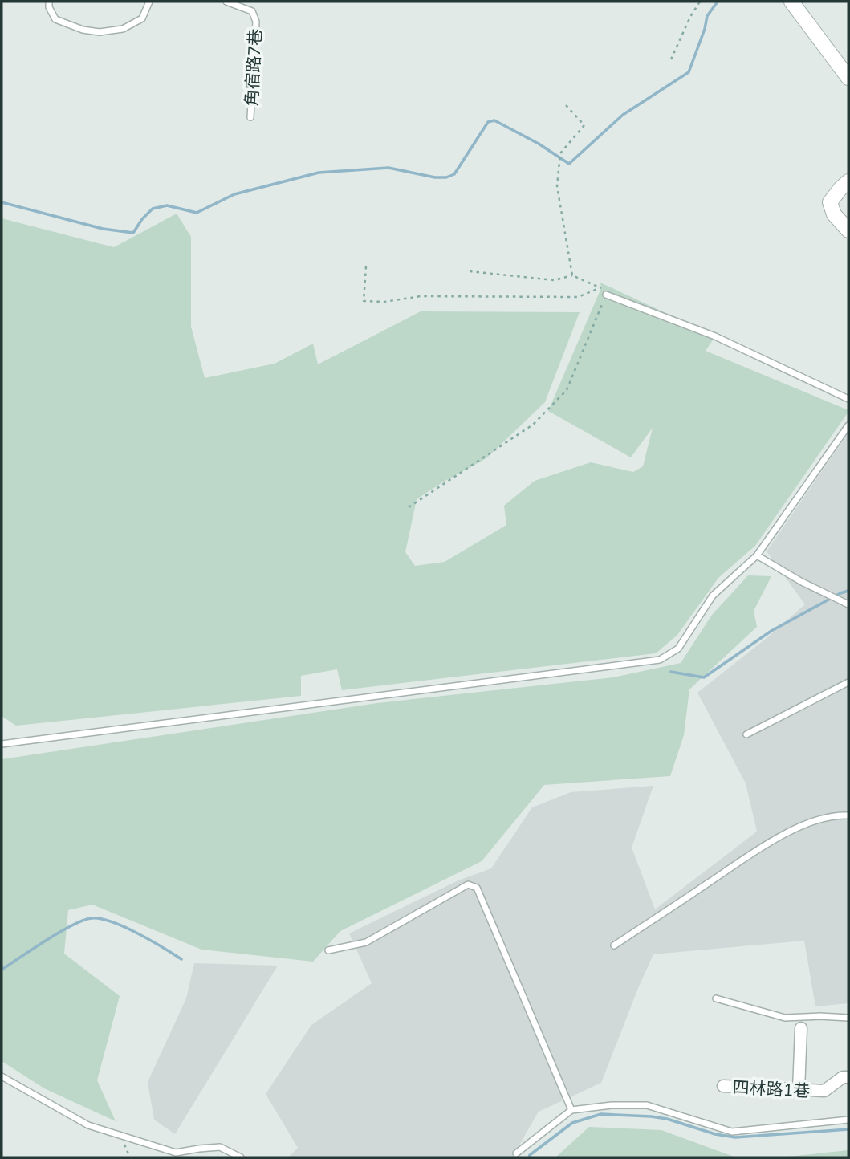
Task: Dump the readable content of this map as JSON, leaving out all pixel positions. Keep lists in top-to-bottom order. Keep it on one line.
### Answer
{"streets":{"street":["四林路1巷"],"lane":["角宿路7巷"]}}
